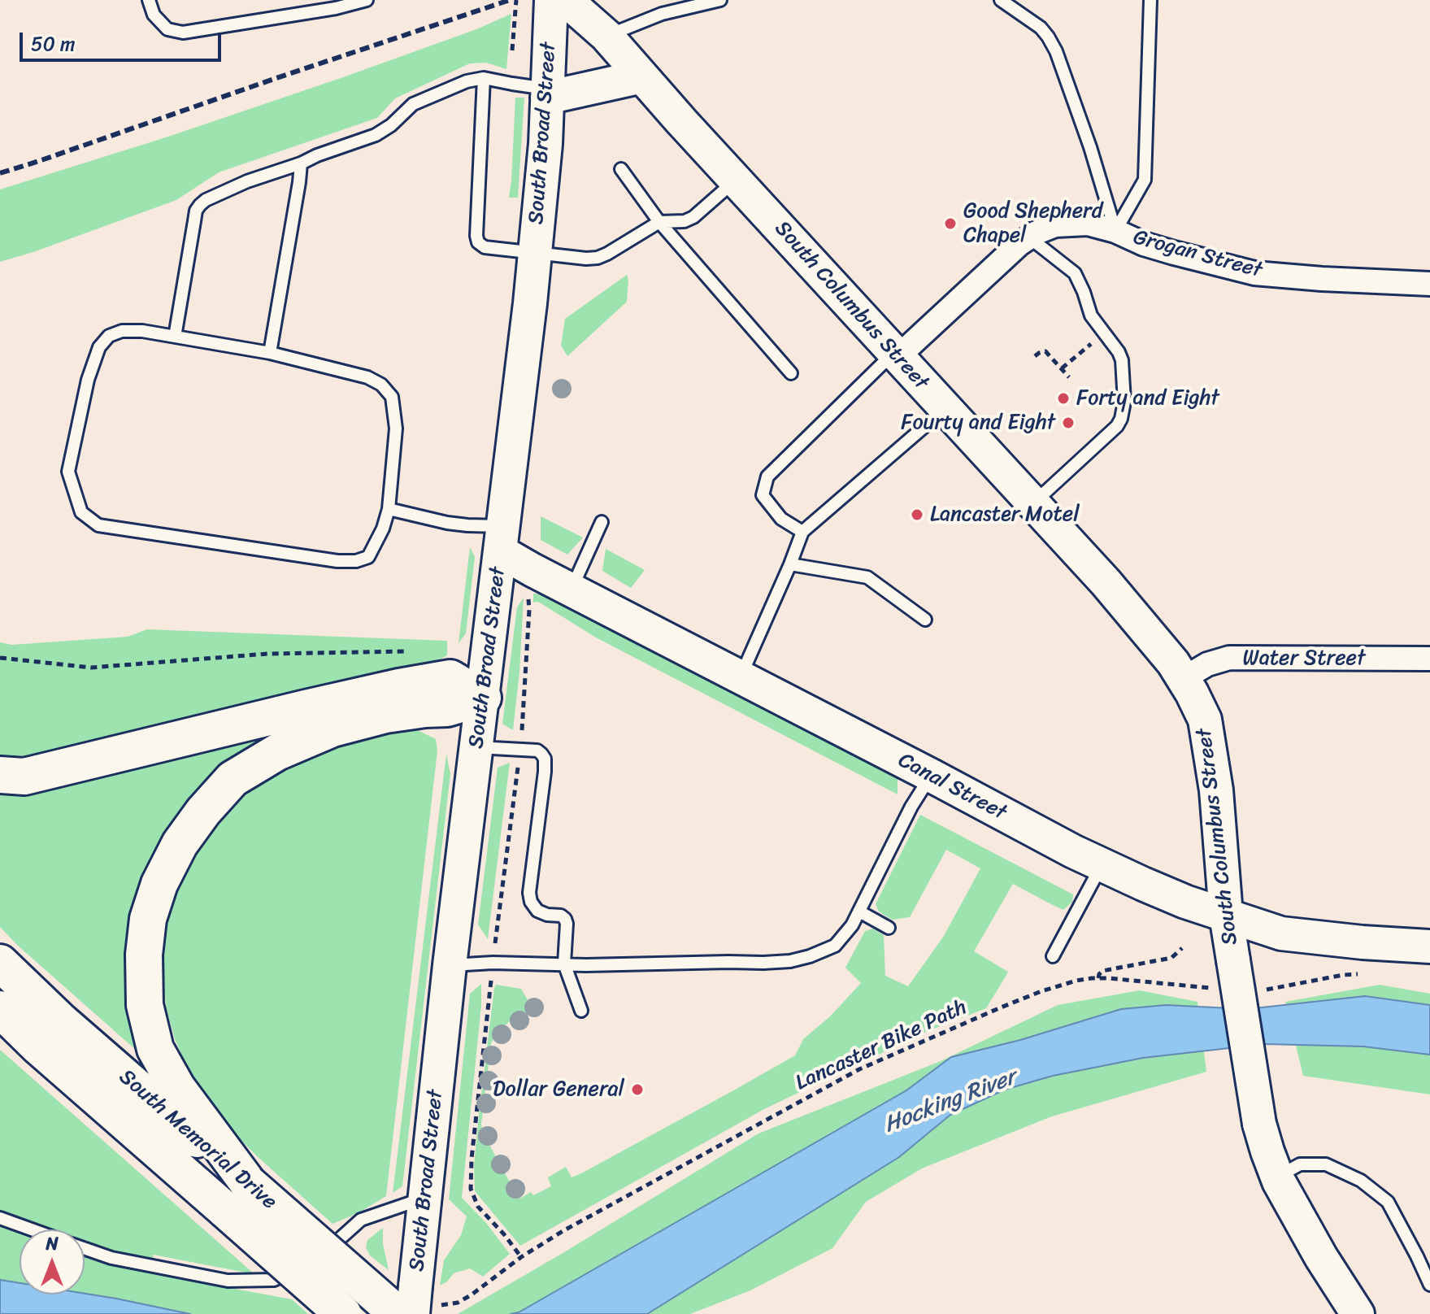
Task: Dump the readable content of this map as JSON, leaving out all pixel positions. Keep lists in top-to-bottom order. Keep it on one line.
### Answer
{"streets":{"highway":["South Memorial Drive"],"street":["South Broad Street","Grogan Street","South Columbus Street","Water Street","Canal Street"],"path":["Lancaster Bike Path"]},"crossings":[["South Broad Street","Canal Street"],["South Broad Street","Lancaster Bike Path"],["South Broad Street","South Memorial Drive"],["Grogan Street","South Columbus Street"],["South Columbus Street","Water Street"],["South Columbus Street","Canal Street"],["South Columbus Street","Lancaster Bike Path"],["Lancaster Bike Path","South Memorial Drive"]],"water":["Hocking River"],"places":["Good Shepherd Chapel","Forty and Eight","Fourty and Eight","Lancaster Motel","Dollar General"],"scale_bar":"50 m","north":"top"}
